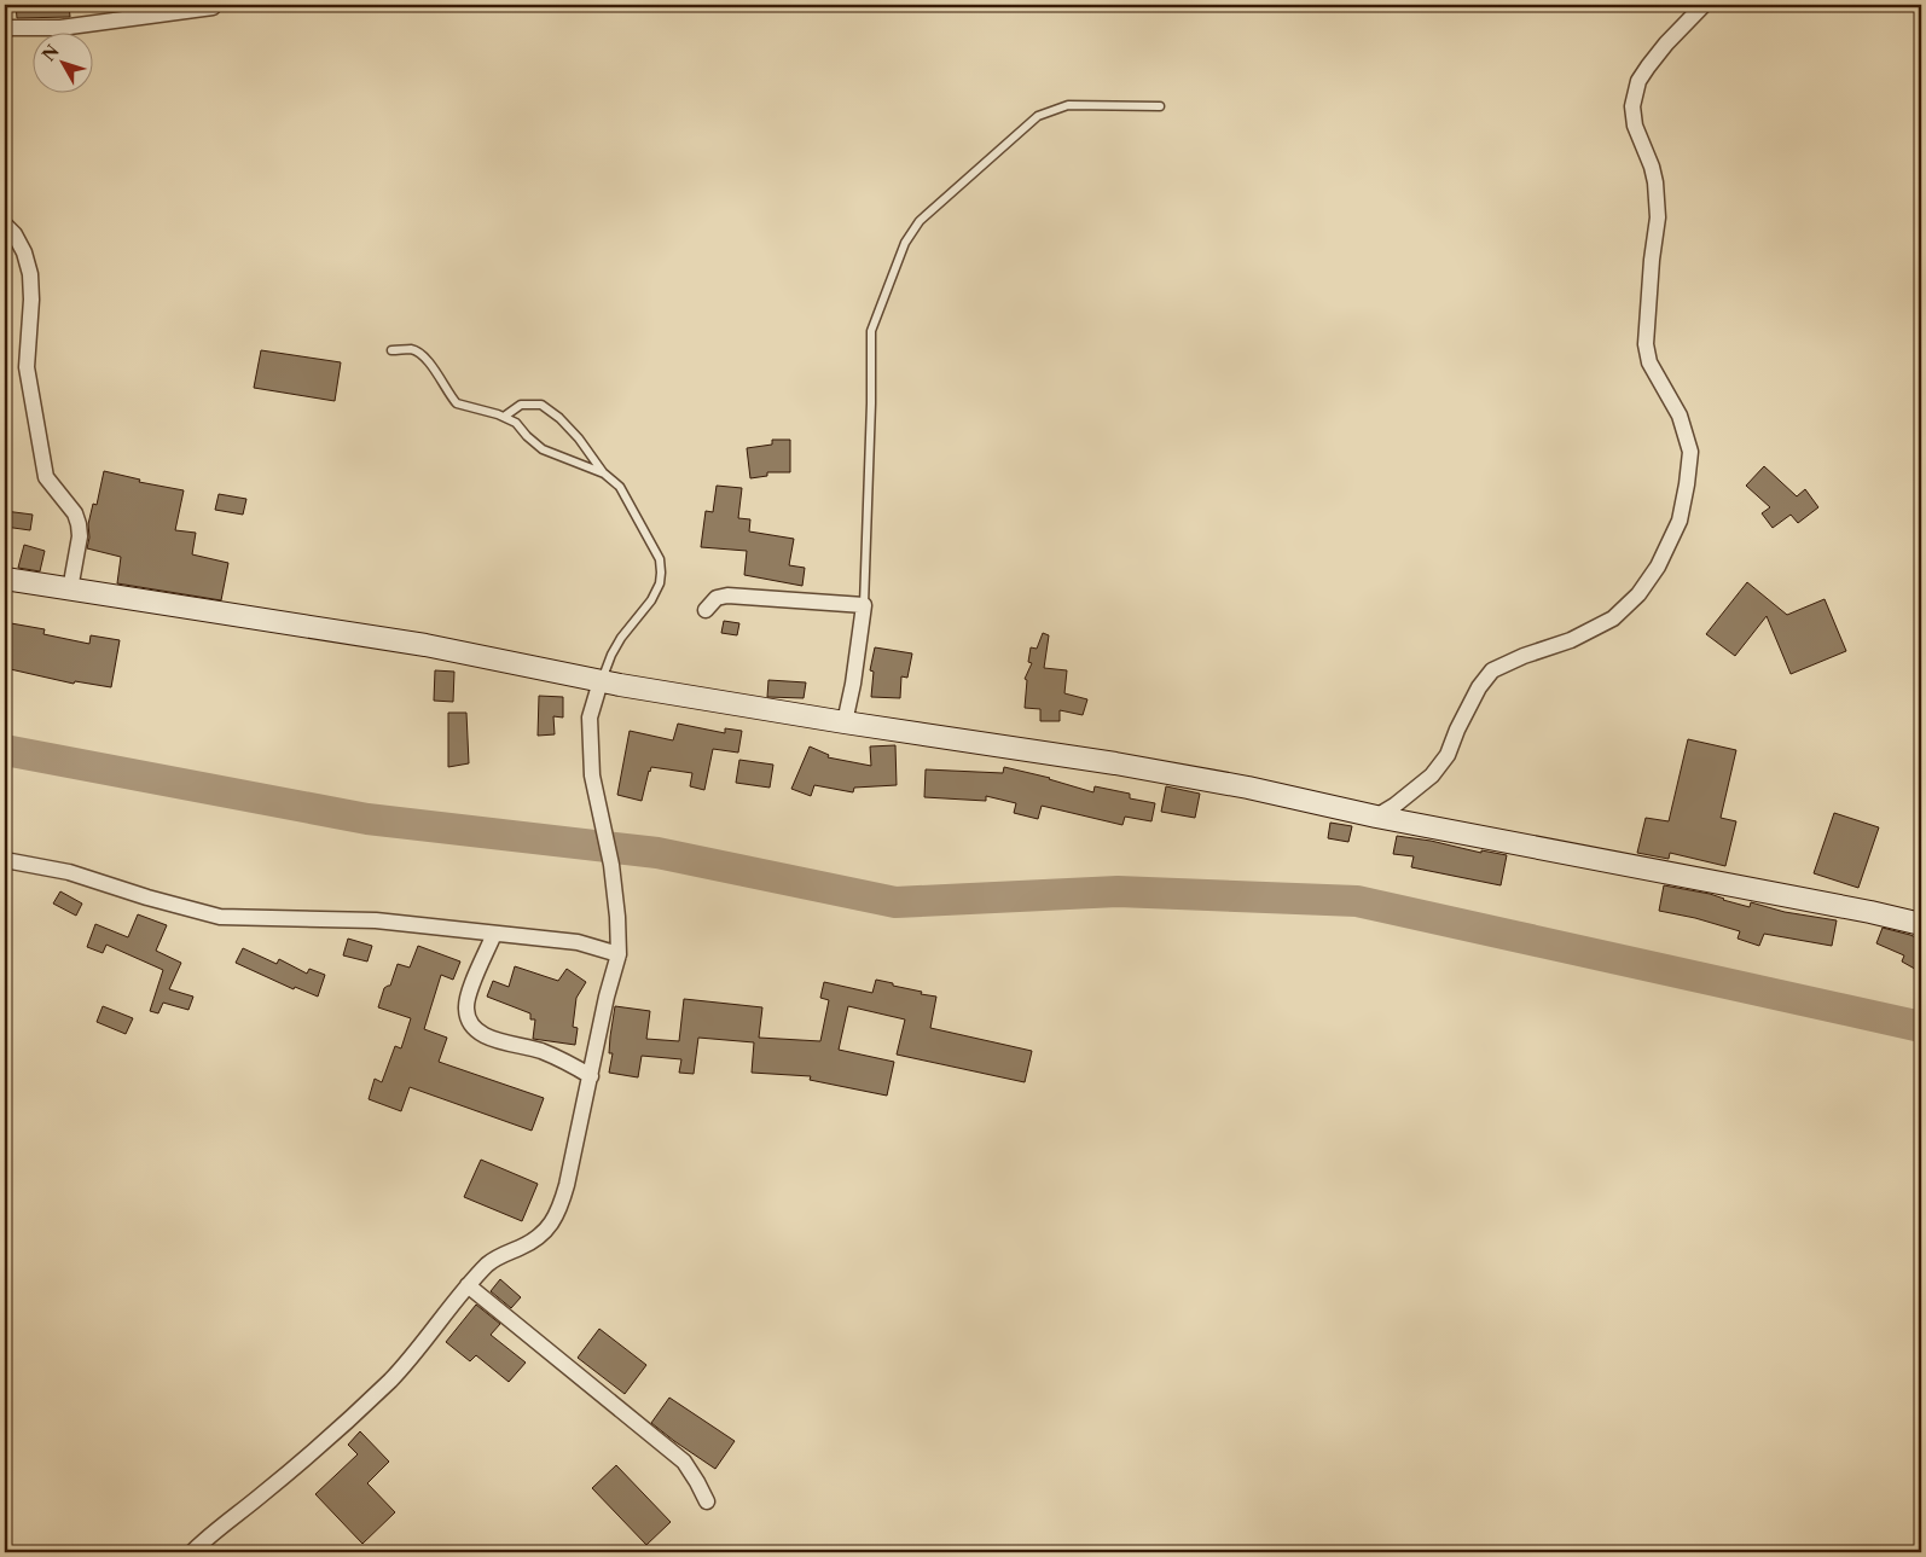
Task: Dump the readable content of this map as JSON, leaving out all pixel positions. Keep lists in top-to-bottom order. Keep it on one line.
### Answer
{"north":"top left"}
